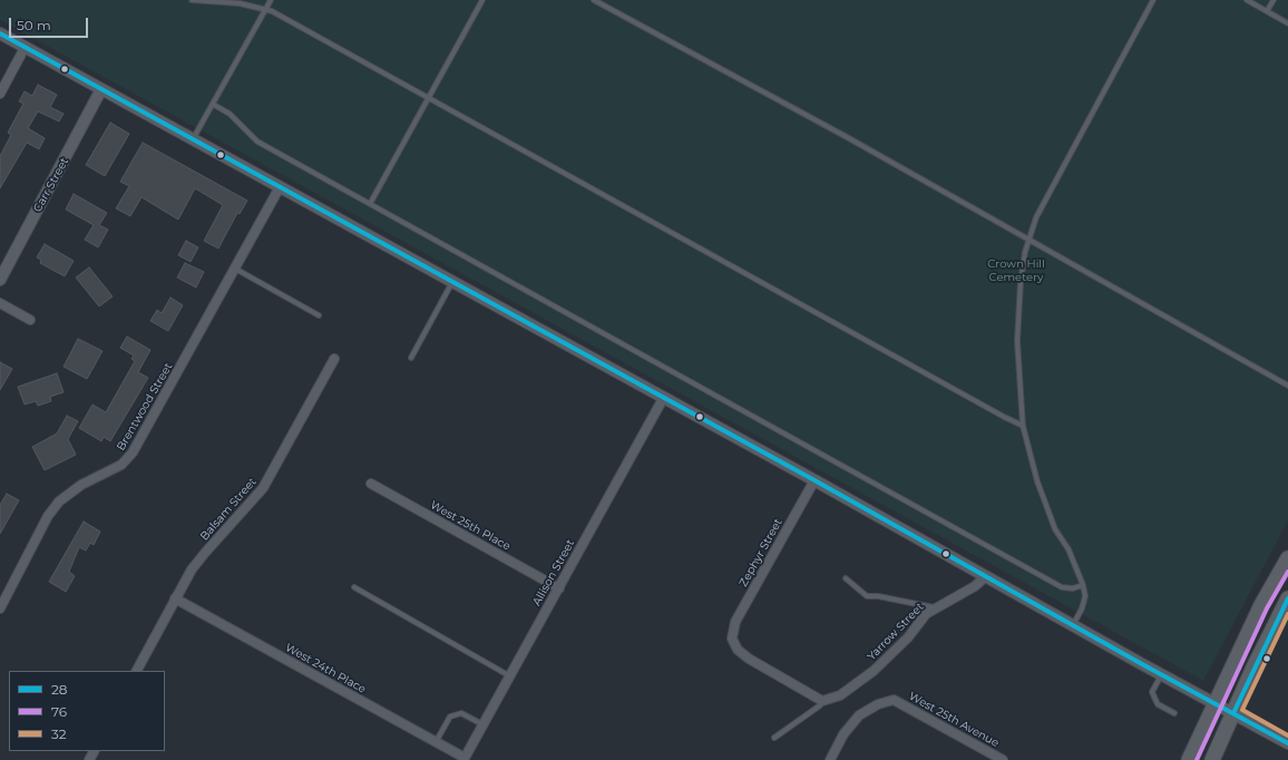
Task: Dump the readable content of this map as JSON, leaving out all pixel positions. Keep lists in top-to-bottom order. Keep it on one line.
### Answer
{"streets":{"street":["Carr Street","Brentwood Street","Balsam Street","West 25th Place","Zephyr Street","Allison Street","Yarrow Street","West 24th Place","West 25th Avenue"]},"crossings":[["Balsam Street","West 24th Place"],["West 25th Place","Allison Street"],["Zephyr Street","Yarrow Street"],["Allison Street","West 24th Place"]],"parks":["Crown Hill Cemetery"],"lines":["transit line 28","transit line 76","transit line 32"],"legend":["28","76","32"],"scale_bar":"50 m"}
